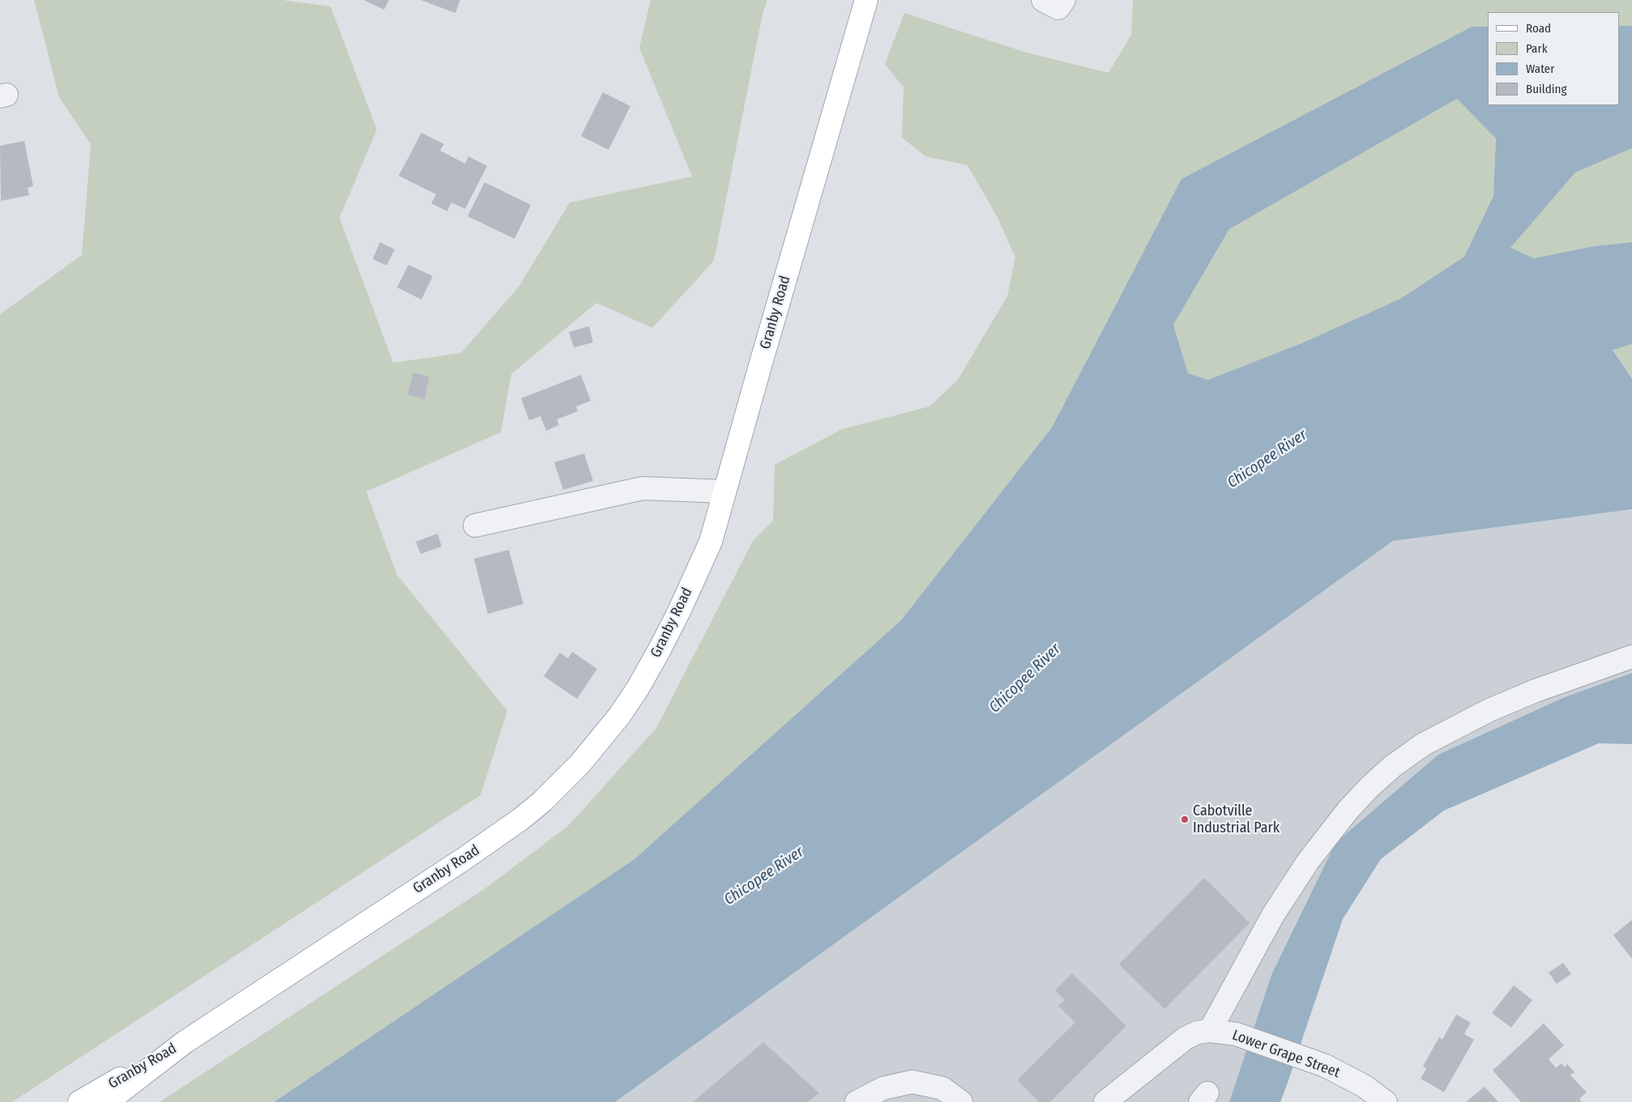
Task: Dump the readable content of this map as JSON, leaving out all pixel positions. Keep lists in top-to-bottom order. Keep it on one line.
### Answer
{"streets":{"main road":["Granby Road"],"street":["Lower Grape Street"]},"water":["Chicopee River"],"places":["Cabotville Industrial Park"],"legend":["Road","Park","Water","Building"]}
